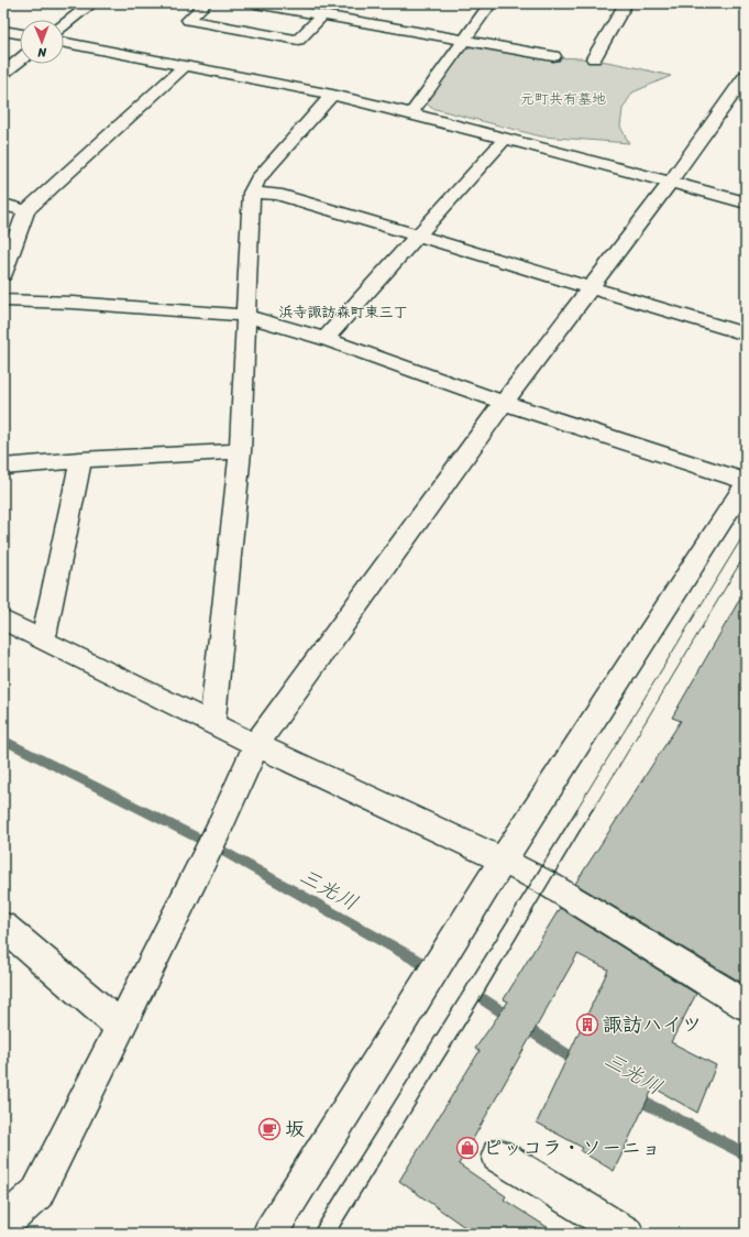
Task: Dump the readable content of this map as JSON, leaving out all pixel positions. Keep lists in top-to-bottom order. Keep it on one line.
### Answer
{"districts":["浜寺諏訪森町東三丁"],"water":["三光川"],"parks":["元町共有墓地"],"places":{"building":["諏訪ハイツ"],"cafe":["坂"],"shop":["ピッコラ・ソーニョ"]},"north":"bottom"}
